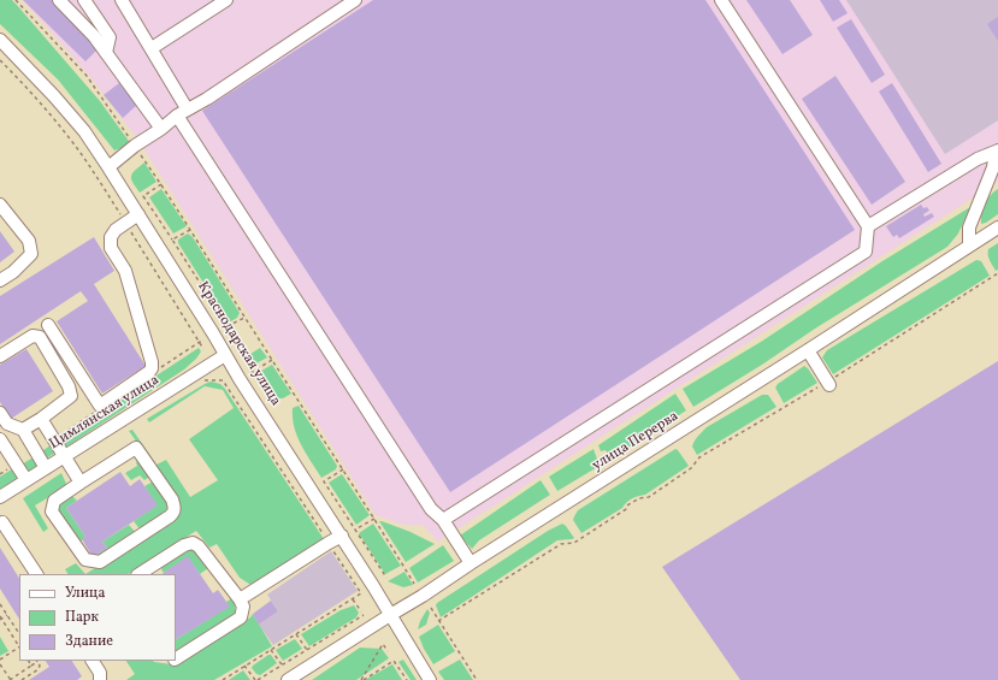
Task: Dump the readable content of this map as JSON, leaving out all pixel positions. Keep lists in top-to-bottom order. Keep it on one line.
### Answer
{"streets":{"street":["Краснодарская улица","Цимлянская улица","улица Перерва"]},"crossings":[["Краснодарская улица","Цимлянская улица"],["Краснодарская улица","улица Перерва"]],"legend":["Улица","Парк","Здание"]}
